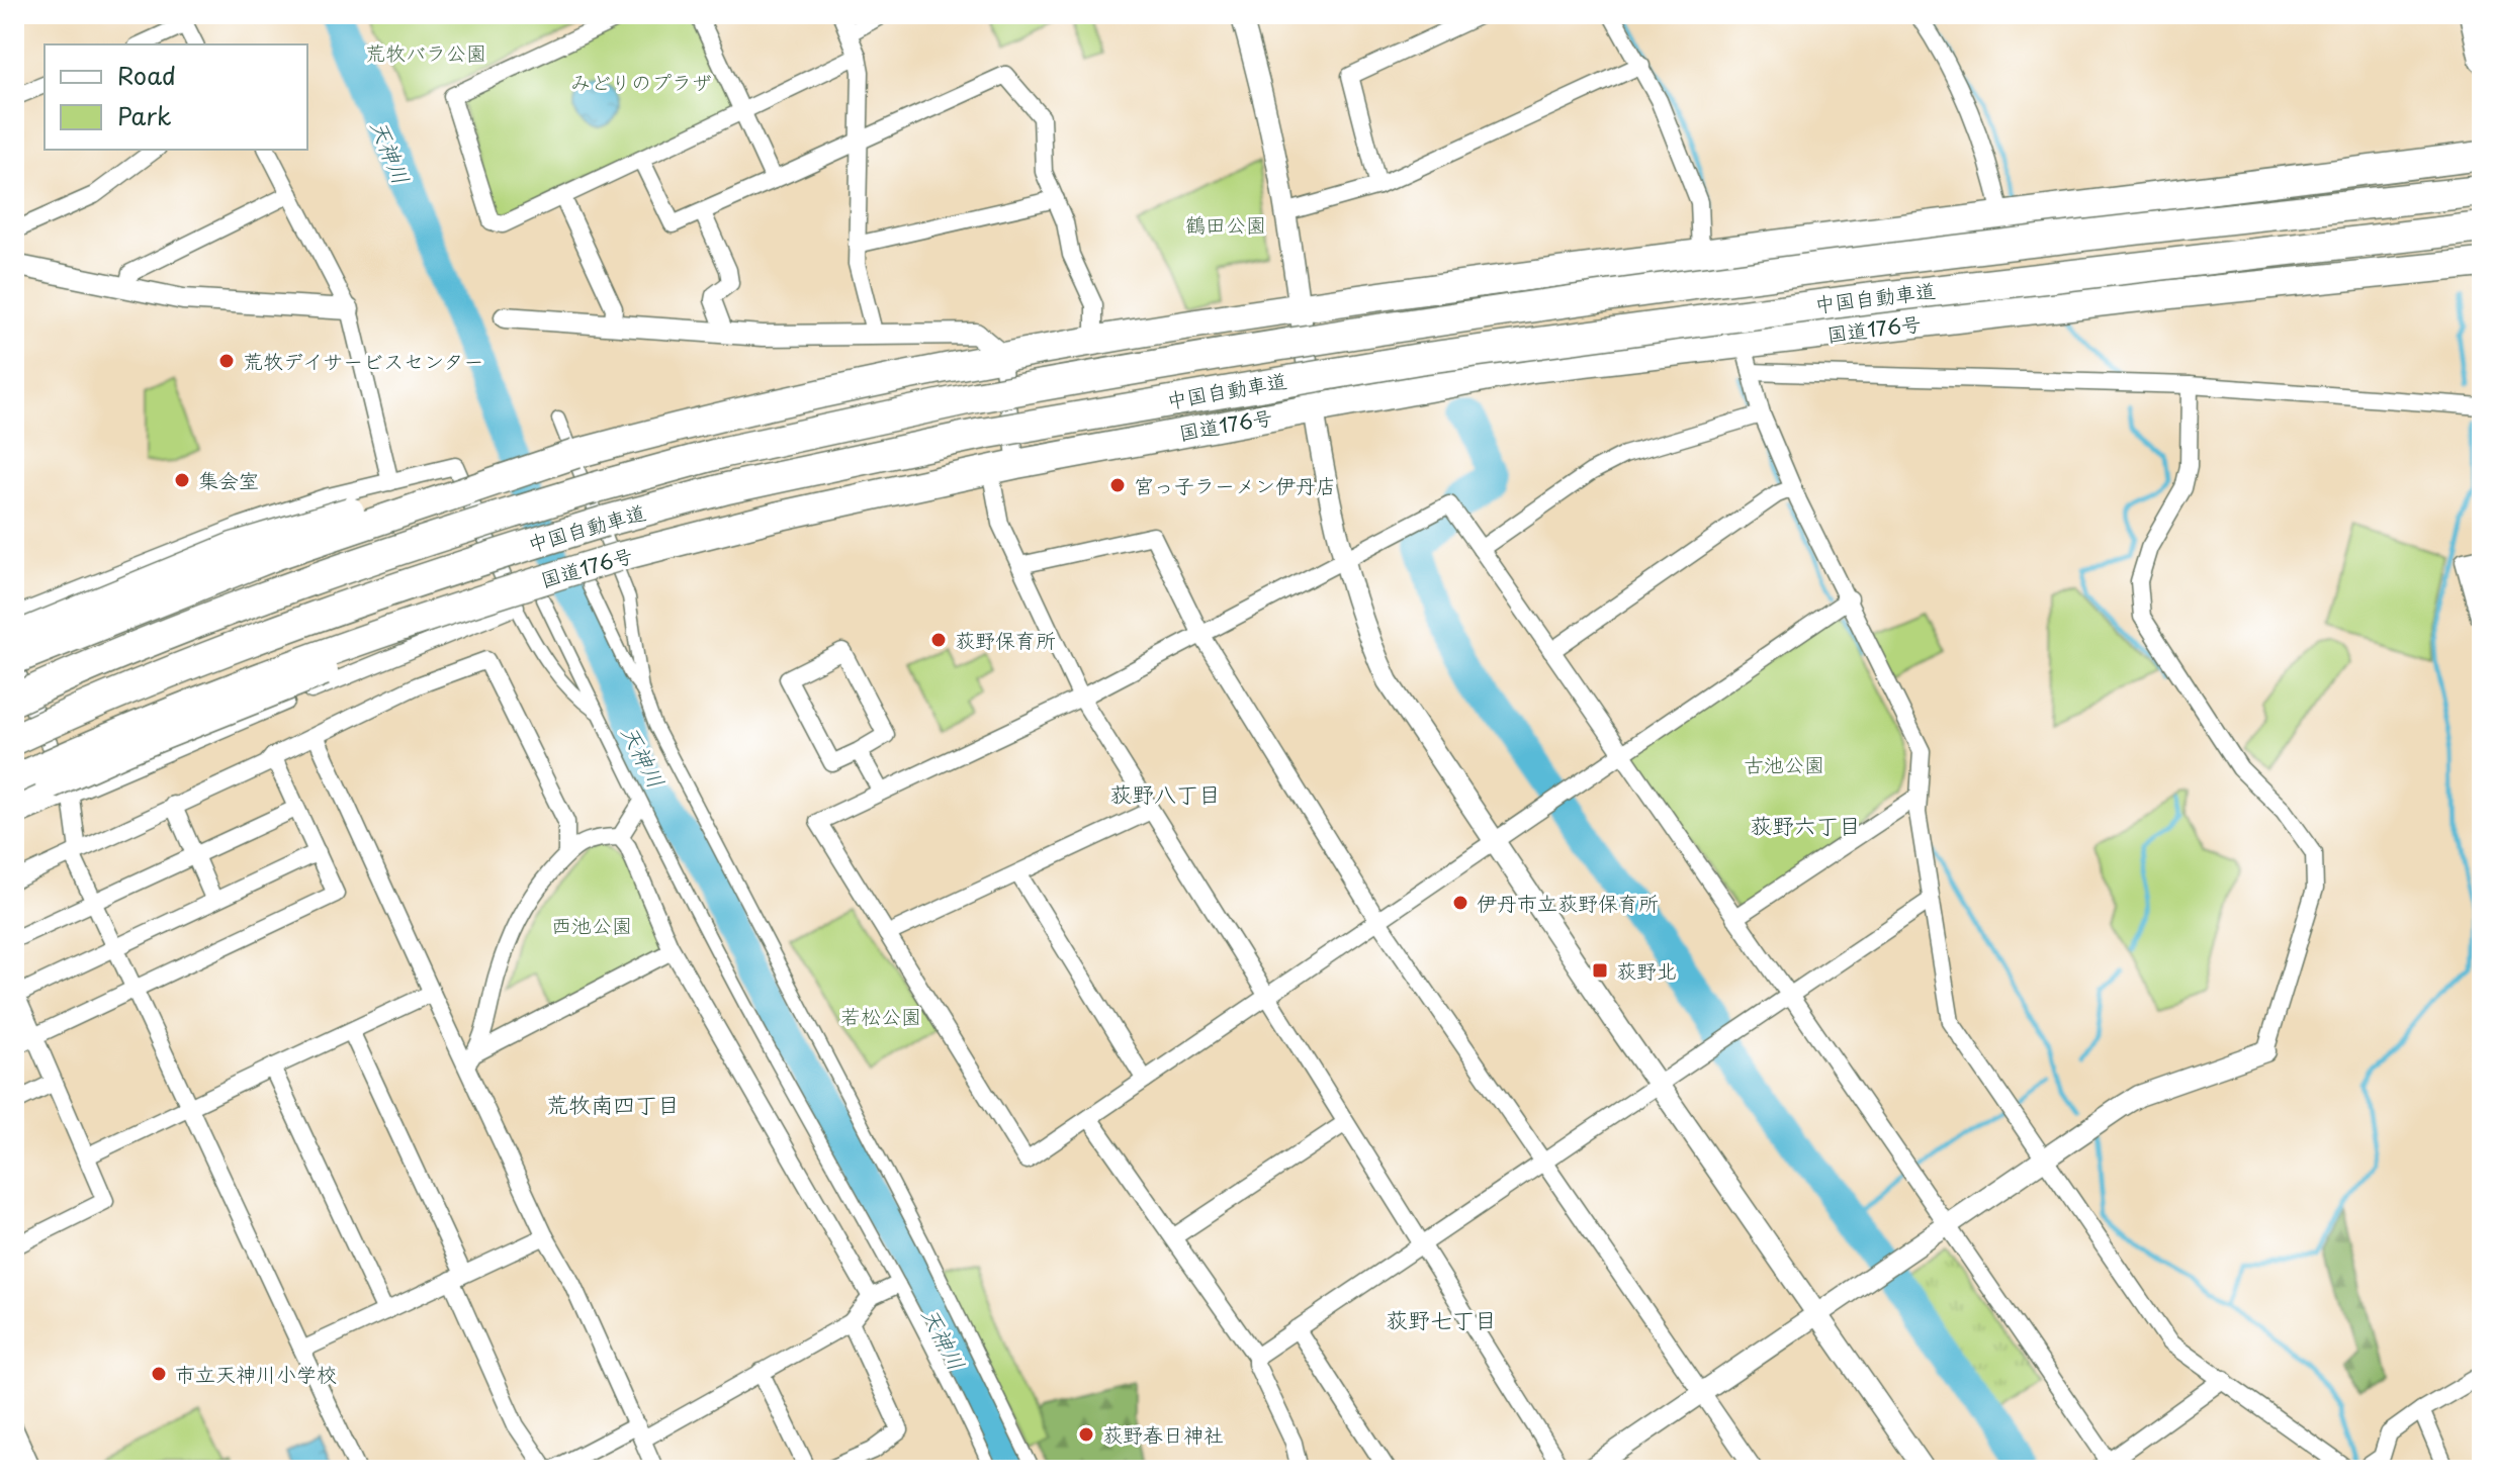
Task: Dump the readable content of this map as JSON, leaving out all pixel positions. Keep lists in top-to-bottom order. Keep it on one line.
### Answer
{"streets":{"highway":["中国自動車道","国道176号"]},"districts":["荻野八丁目","荻野六丁目","荒牧南四丁目","荻野七丁目"],"water":["天神川"],"parks":["荒牧バラ公園","みどりのプラザ","鶴田公園","古池公園","西池公園","若松公園"],"places":{"other":["荒牧デイサービスセンター","集会室","宮っ子ラーメン伊丹店","荻野保育所","伊丹市立荻野保育所","市立天神川小学校","荻野春日神社"],"transit":["荻野北"]},"legend":["Road","Park"]}
